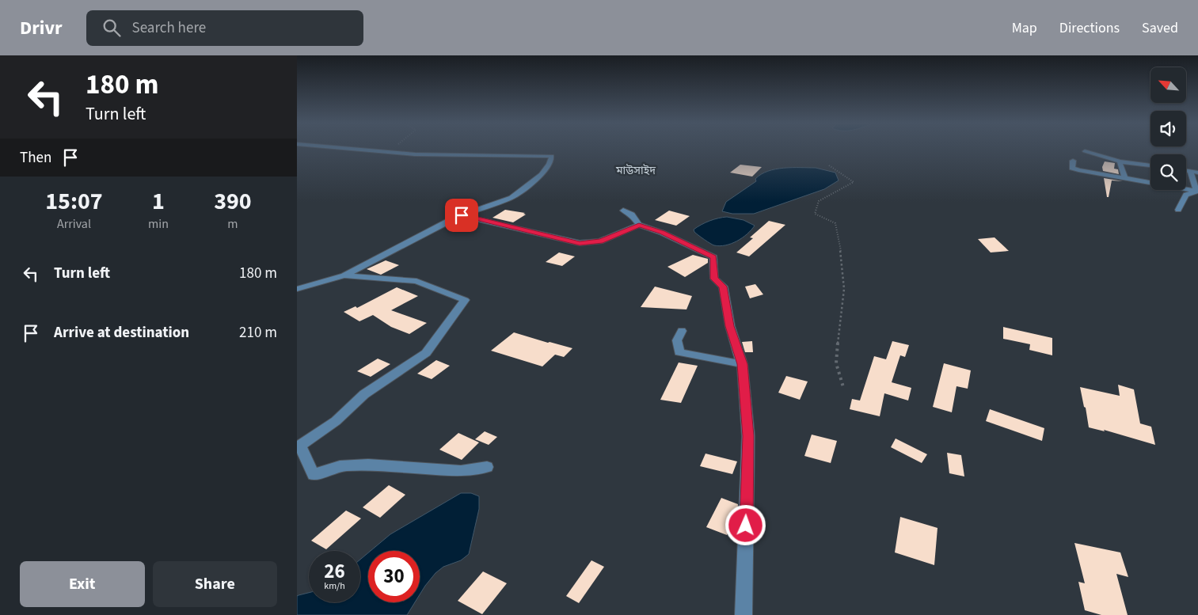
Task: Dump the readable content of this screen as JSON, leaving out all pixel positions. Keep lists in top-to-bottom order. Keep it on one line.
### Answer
{"districts":["মাউসাইদ"],"north":"top left","page":{"header":"Drivr","search":"Search here","nav":["Map","Directions","Saved"],"turn":["180 m","Turn left"],"then":"Then","eta":["15:07","Arrival","1","min","390","m"],"list":[{"name":"Turn left","value":"180 m"},{"name":"Arrive at destination","value":"210 m"}],"speed":"26 km/h","limit":"30","buttons":["Exit","Share"]}}
